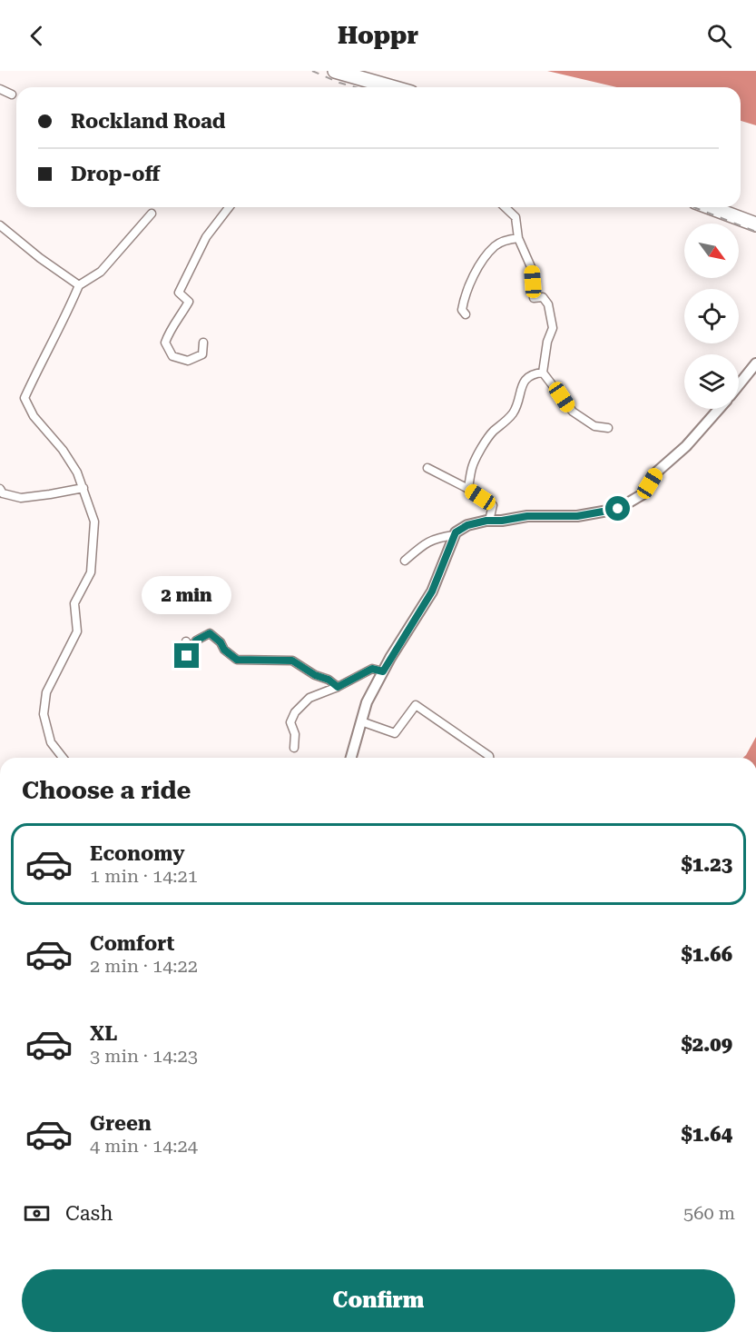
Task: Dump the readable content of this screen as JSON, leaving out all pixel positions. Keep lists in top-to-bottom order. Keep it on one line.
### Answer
{"north":"bottom right","page":{"header":"Hoppr","banner":["Rockland Road","Drop-off"],"bubble":"2 min","heading":"Choose a ride","list":[{"name":"Economy","note":"1 min · 14:21","value":"$1.23"},{"name":"Comfort","note":"2 min · 14:22","value":"$1.66"},{"name":"XL","note":"3 min · 14:23","value":"$2.09"},{"name":"Green","note":"4 min · 14:24","value":"$1.64"}],"pay":["Cash","560 m"],"buttons":"Confirm"}}
